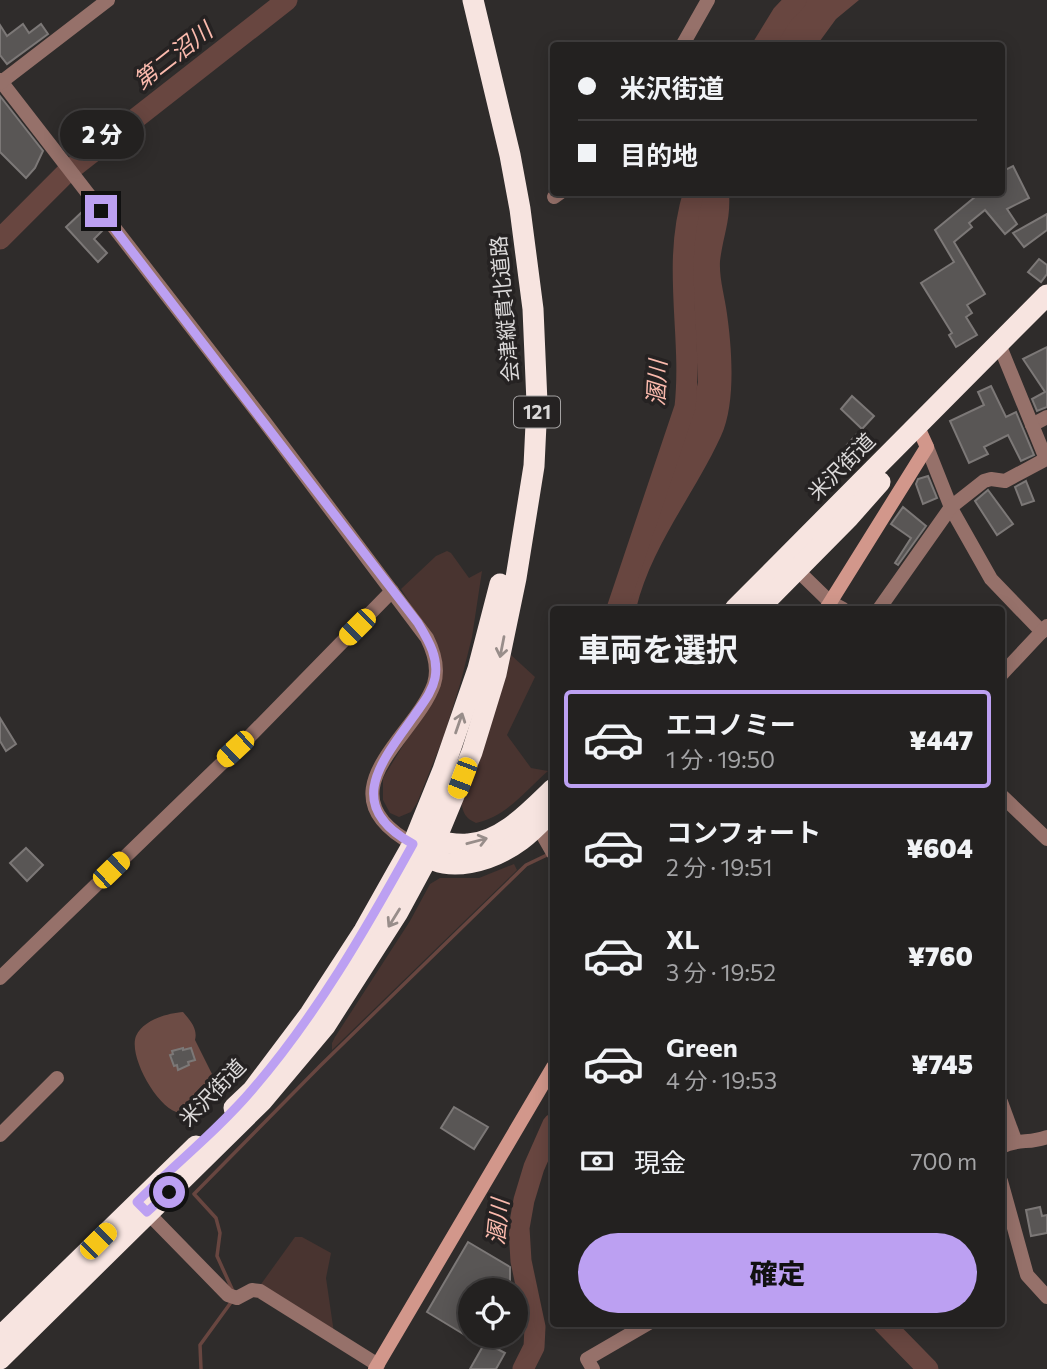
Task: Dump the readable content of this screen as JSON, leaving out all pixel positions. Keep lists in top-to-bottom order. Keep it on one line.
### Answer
{"streets":{"highway":["会津縦貫北道路","121","米沢街道"]},"crossings":[["会津縦貫北道路","米沢街道"]],"water":["第二沼川","溷川"],"page":{"banner":["米沢街道","目的地"],"bubble":"2 分","heading":"車両を選択","list":[{"name":"エコノミー","note":"1 分 · 19:50","value":"¥447"},{"name":"コンフォート","note":"2 分 · 19:51","value":"¥604"},{"name":"XL","note":"3 分 · 19:52","value":"¥760"},{"name":"Green","note":"4 分 · 19:53","value":"¥745"}],"pay":["現金","700 m"],"buttons":"確定"}}
